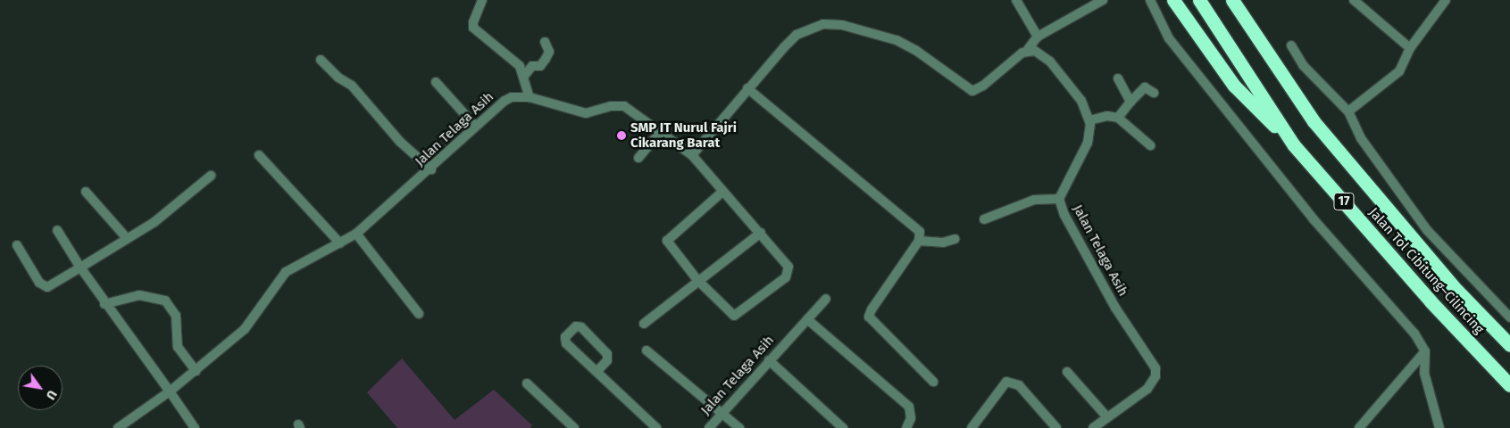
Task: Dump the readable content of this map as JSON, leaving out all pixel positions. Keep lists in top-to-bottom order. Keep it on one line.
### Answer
{"streets":{"highway":["17","Jalan Tol Cibitung–Cilincing"],"street":["Jalan Telaga Asih"]},"places":["SMP IT Nurul Fajri Cikarang Barat"],"north":"bottom right"}
